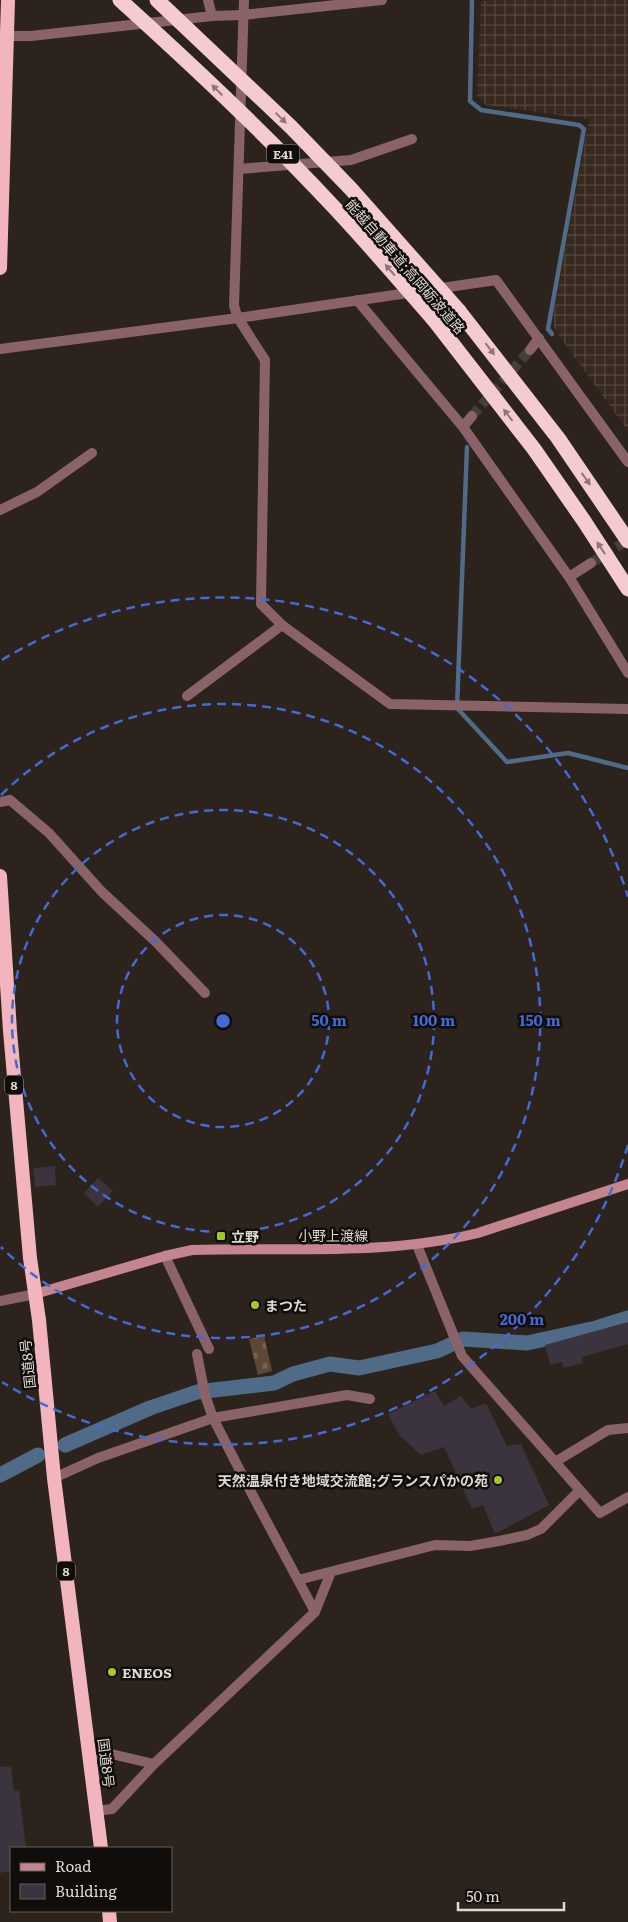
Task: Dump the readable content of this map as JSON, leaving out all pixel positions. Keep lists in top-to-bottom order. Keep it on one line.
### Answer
{"streets":{"highway":["E41","能越自動車道;高岡砺波道路","8","国道8号"],"main road":["小野上渡線"]},"crossings":[["小野上渡線","国道8号"]],"places":{"transit":["立野"],"other":["まつた","天然温泉付き地域交流館;グランスパかの苑","ENEOS"]},"legend":["Road","Building"],"scale_bar":"50 m","rings":["50 m","100 m","150 m","200 m"]}
